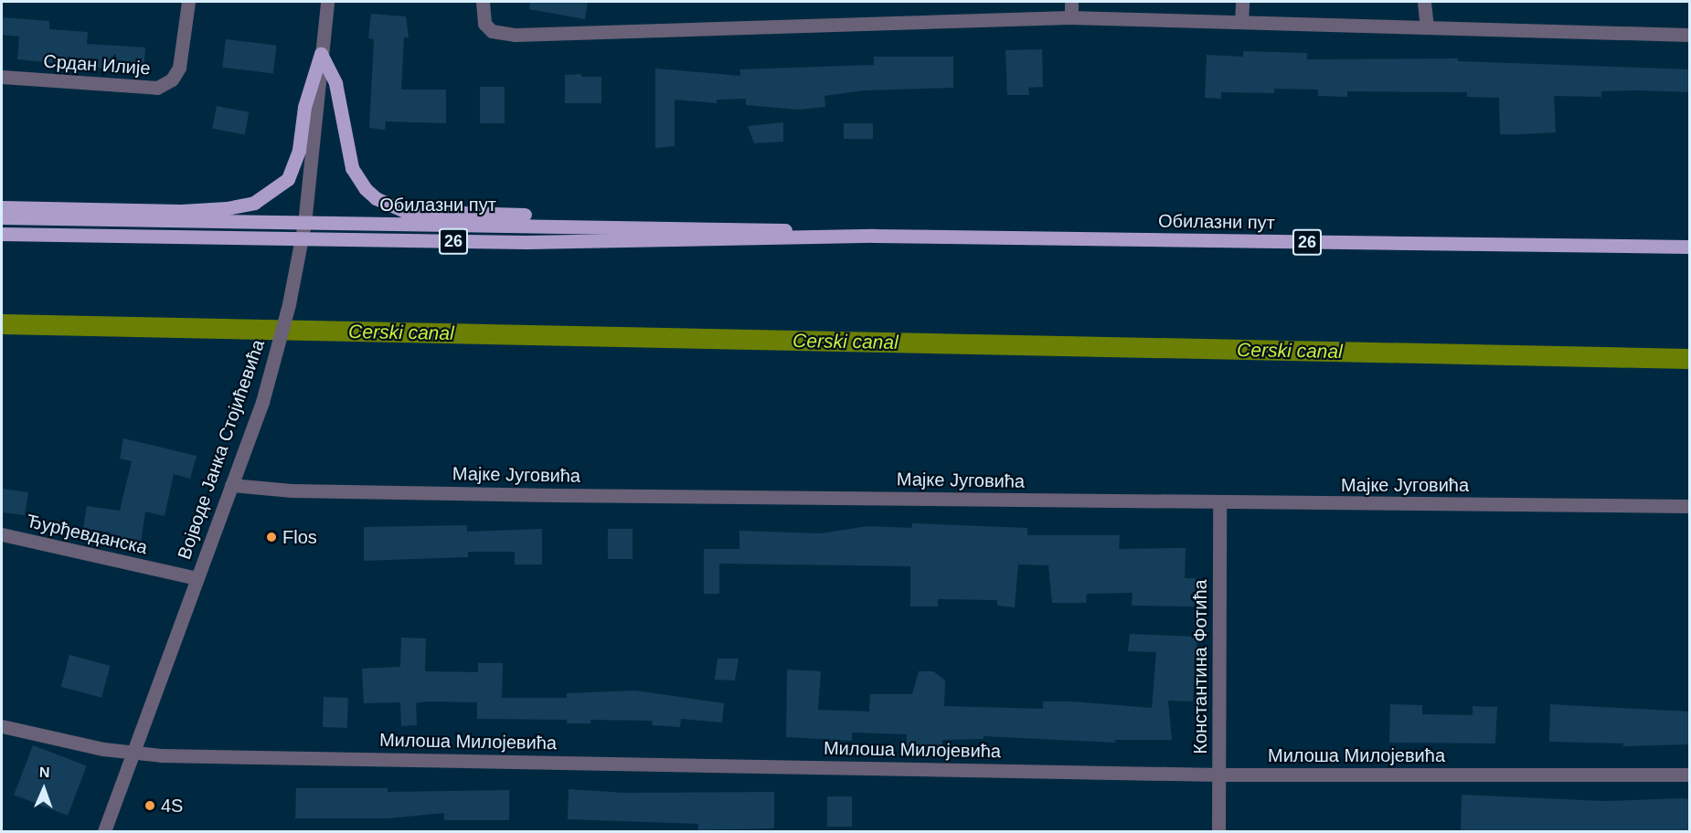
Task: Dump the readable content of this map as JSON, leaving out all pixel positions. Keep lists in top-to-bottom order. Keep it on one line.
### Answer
{"streets":{"main road":["Обилазни пут","26"],"street":["Срдан Илије","Војводе Јанка Стојићевића","Мајке Југовића","Ђурђевданска","Константина Фотића","Милоша Милојевића"]},"crossings":[["Обилазни пут","Војводе Јанка Стојићевића"],["Војводе Јанка Стојићевића","Мајке Југовића"],["Војводе Јанка Стојићевића","Ђурђевданска"],["Војводе Јанка Стојићевића","Милоша Милојевића"],["Мајке Југовића","Константина Фотића"],["Константина Фотића","Милоша Милојевића"]],"water":["Cerski canal"],"places":["Flos","4S"],"north":"top"}
